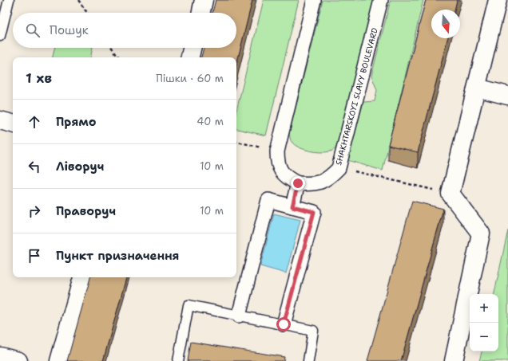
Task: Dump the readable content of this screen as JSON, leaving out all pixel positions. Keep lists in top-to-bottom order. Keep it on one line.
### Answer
{"streets":{"street":["SHAKHTARSKOYI SLAVY BOULEVARD"]},"north":"bottom","page":{"search":"Пошук","heading":["1 хв","Пішки · 60 m"],"list":[["Прямо","40 m"],["Ліворуч","10 m"],["Праворуч","10 m"],"Пункт призначення"],"map_buttons":["+","−"]}}
